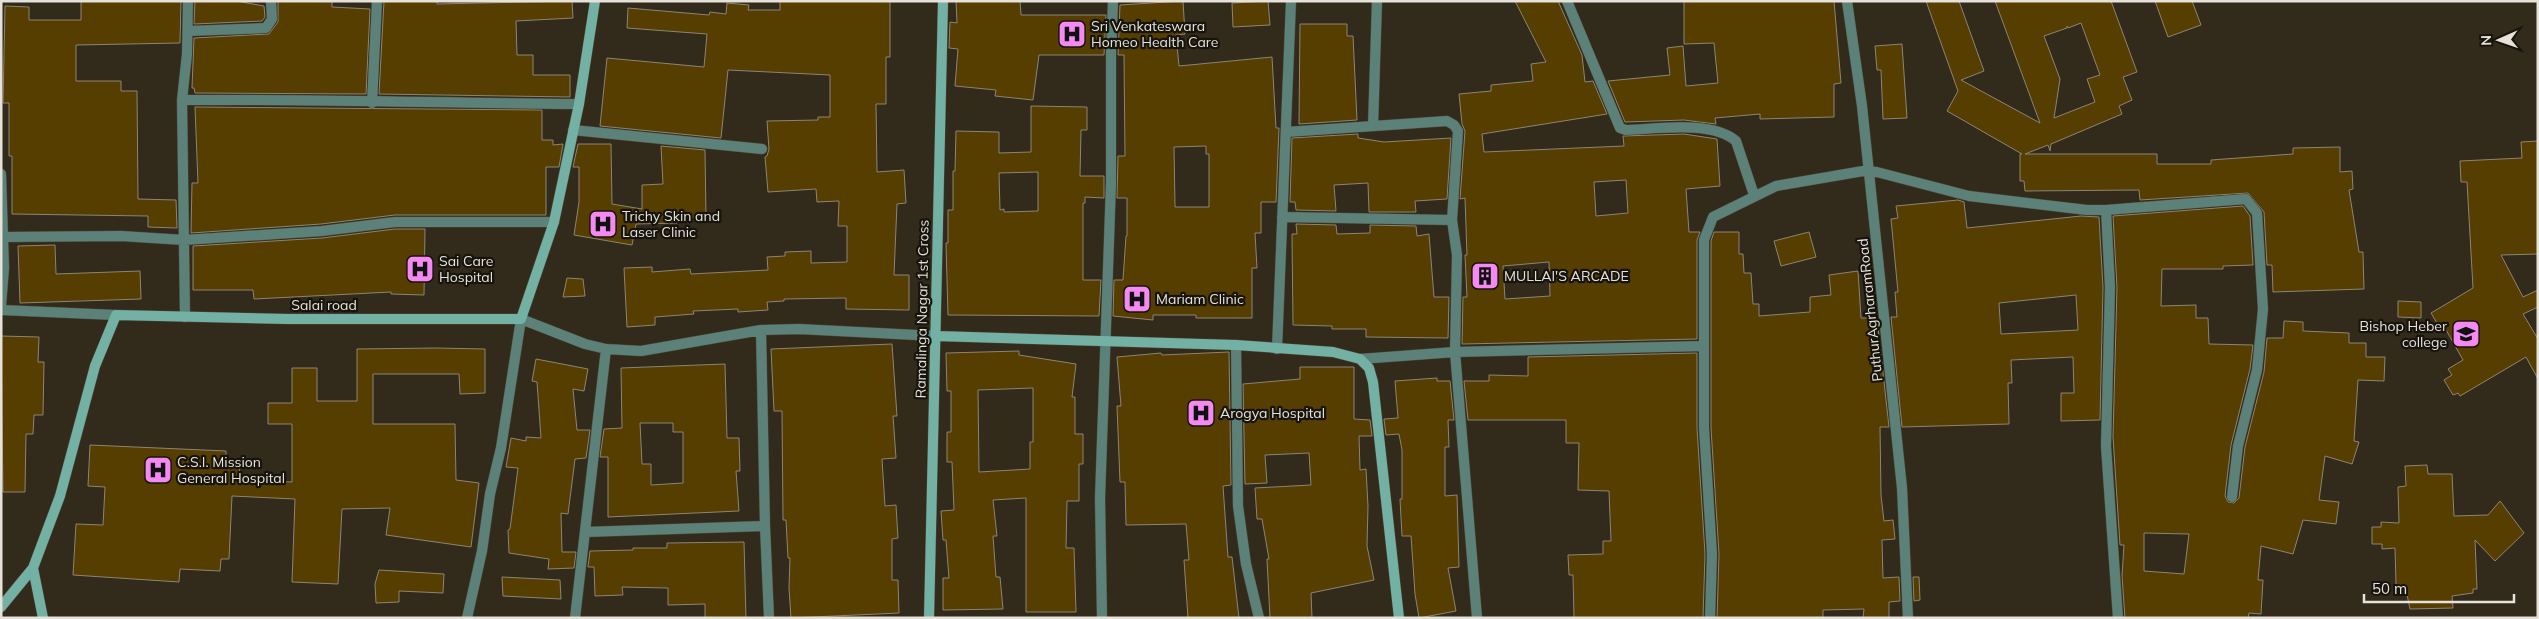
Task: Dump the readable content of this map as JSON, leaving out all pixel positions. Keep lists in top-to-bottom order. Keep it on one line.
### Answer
{"streets":{"street":["Salai road","Ramalinga Nagar 1st Cross","PuthurAgrharamRoad"]},"places":{"hospital":["Sri Venkateswara Homeo Health Care","Trichy Skin and Laser Clinic","Sai Care Hospital","Mariam Clinic","Arogya Hospital","C.S.I. Mission General Hospital"],"building":["MULLAI'S ARCADE"],"school or university":["Bishop Heber college"]},"scale_bar":"50 m","north":"left"}
